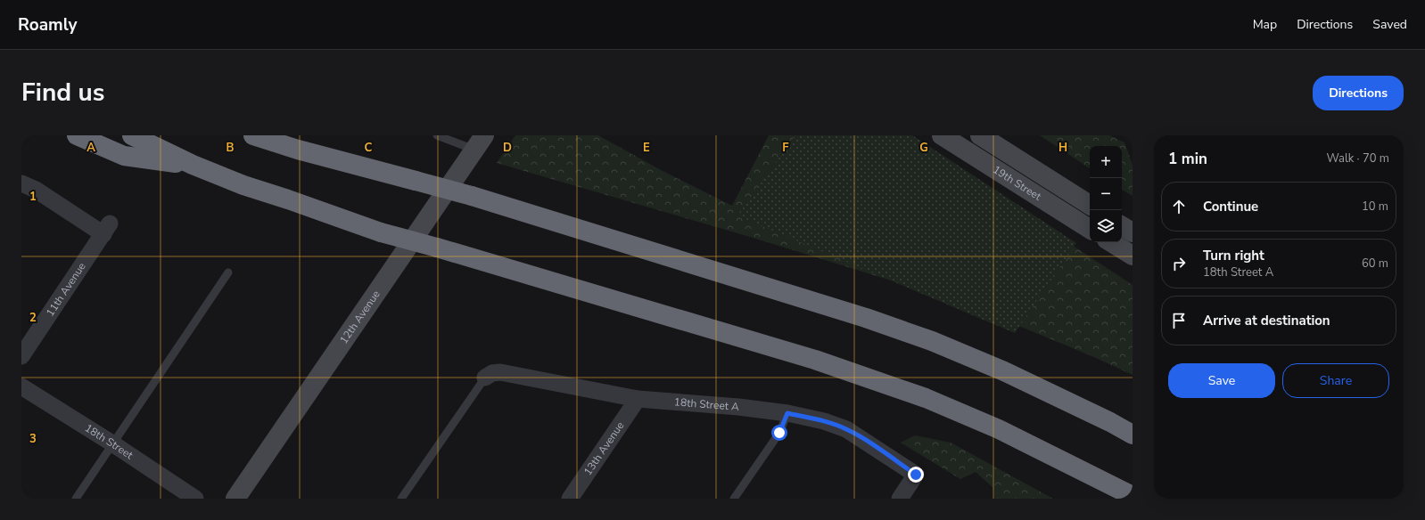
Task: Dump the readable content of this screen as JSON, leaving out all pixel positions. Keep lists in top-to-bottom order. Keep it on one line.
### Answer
{"streets":{"street":["19th Street","11th Avenue","12th Avenue","18th Street A","18th Street","13th Avenue"]},"crossings":[["18th Street A","13th Avenue"]],"page":{"header":"Roamly","nav":["Map","Directions","Saved"],"title":"Find us","buttons":["Directions",["Save","Share"]],"heading":["1 min","Walk · 70 m"],"map_buttons":["+","−"],"list":[["Continue","10 m"],["Turn right","18th Street A","60 m"],"Arrive at destination"]},"grid":{"columns":["A","B","C","D","E","F","G","H"],"rows":["1","2","3"]}}
